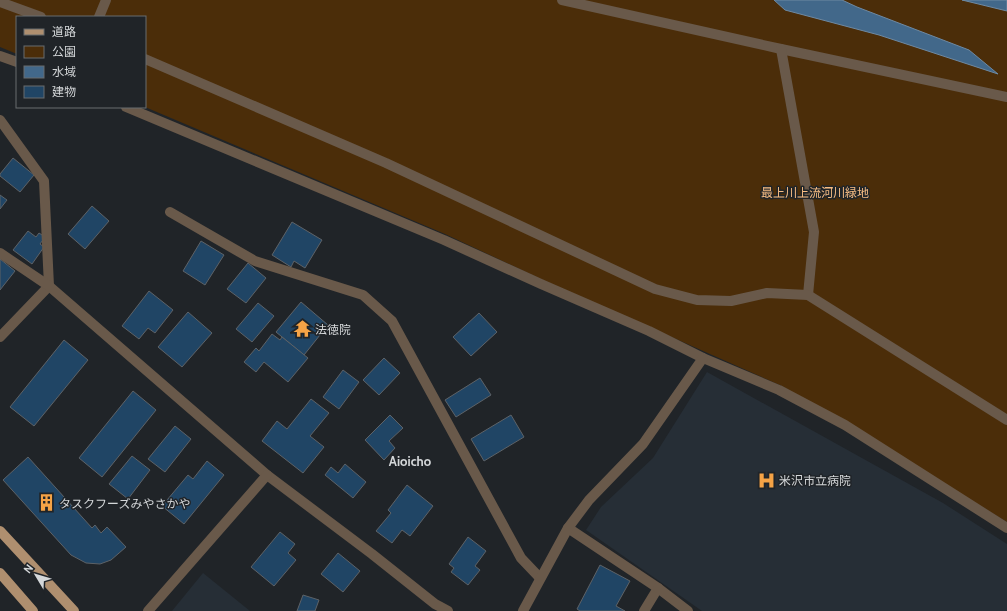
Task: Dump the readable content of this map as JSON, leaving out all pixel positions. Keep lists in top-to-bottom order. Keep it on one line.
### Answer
{"districts":["Aioicho"],"parks":["最上川上流河川緑地"],"places":{"temple":["法徳院"],"hospital":["米沢市立病院"],"building":["タスクフーズみやさかや"]},"legend":["道路","公園","水域","建物"],"north":"top left"}
